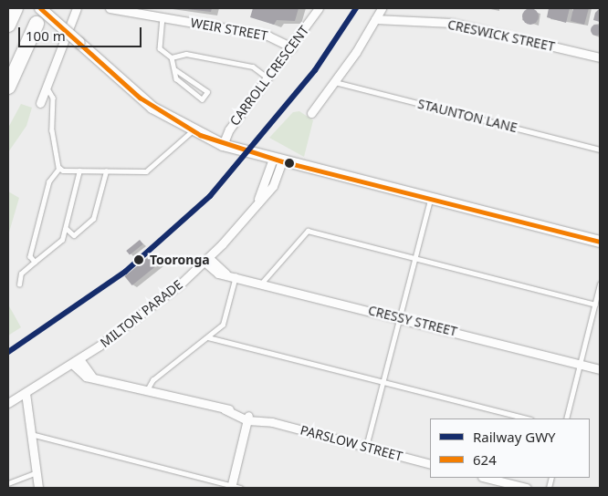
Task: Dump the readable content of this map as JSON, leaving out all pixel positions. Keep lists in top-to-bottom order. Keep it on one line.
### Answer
{"streets":{"street":["WEIR STREET","CRESWICK STREET","CARROLL CRESCENT","MILTON PARADE","CRESSY STREET","PARSLOW STREET"],"lane":["STAUNTON LANE"]},"crossings":[["WEIR STREET","CARROLL CRESCENT"],["MILTON PARADE","CRESSY STREET"],["MILTON PARADE","PARSLOW STREET"]],"places":["Tooronga"],"lines":["rail line GWY","transit line 624"],"legend":["Railway GWY","624"],"scale_bar":"100 m"}
